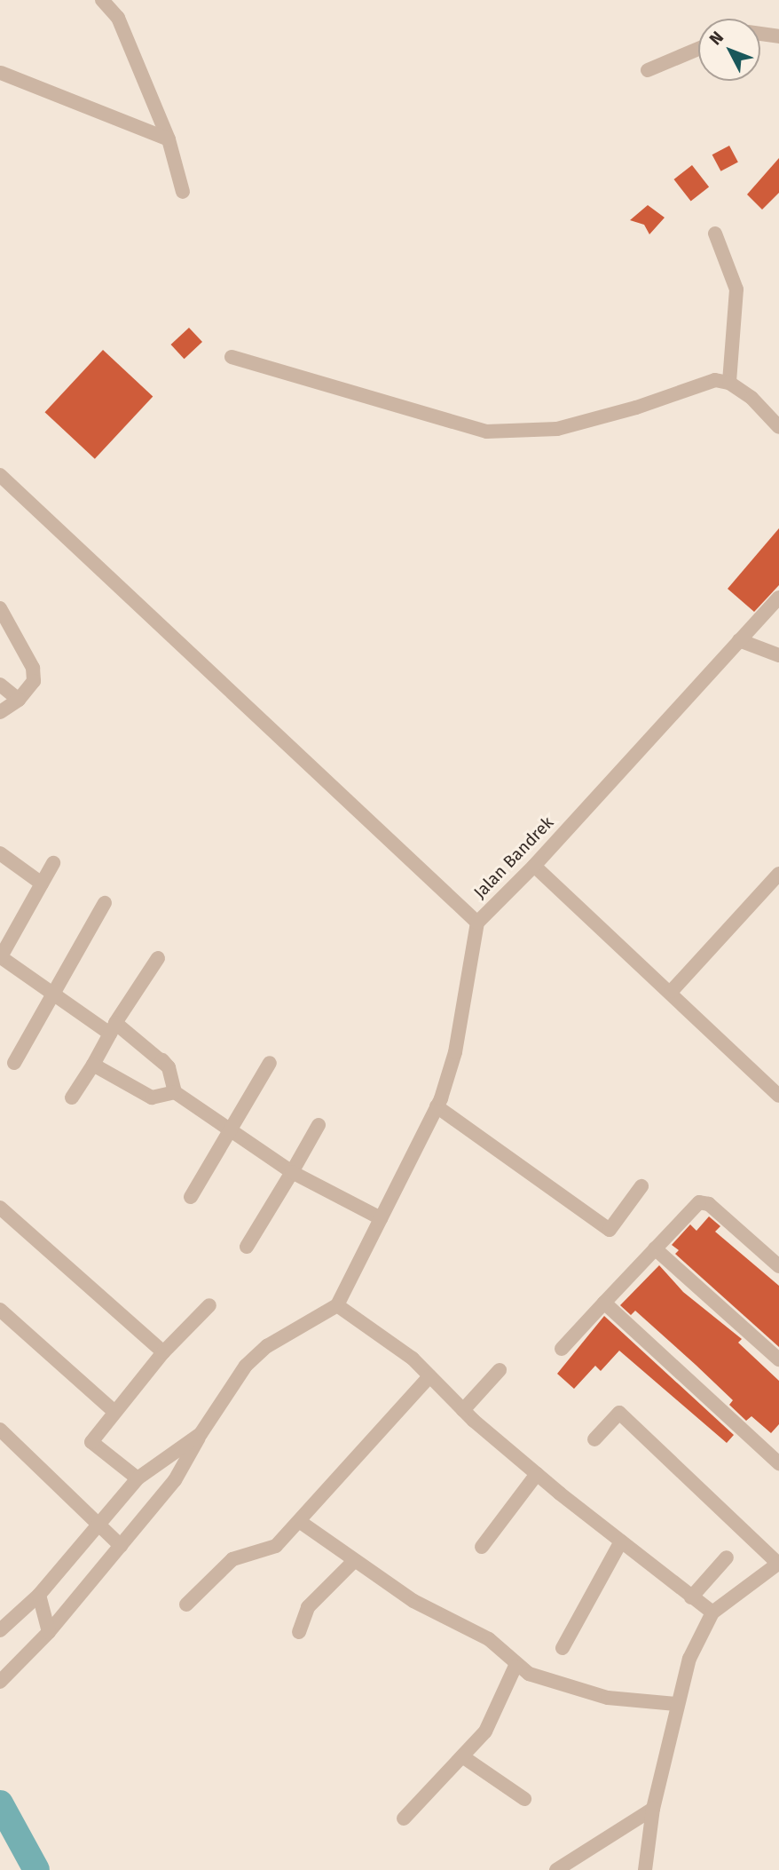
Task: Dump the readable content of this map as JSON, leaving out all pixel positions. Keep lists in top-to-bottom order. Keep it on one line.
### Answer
{"streets":{"street":["Jalan Bandrek"]},"north":"top left"}
